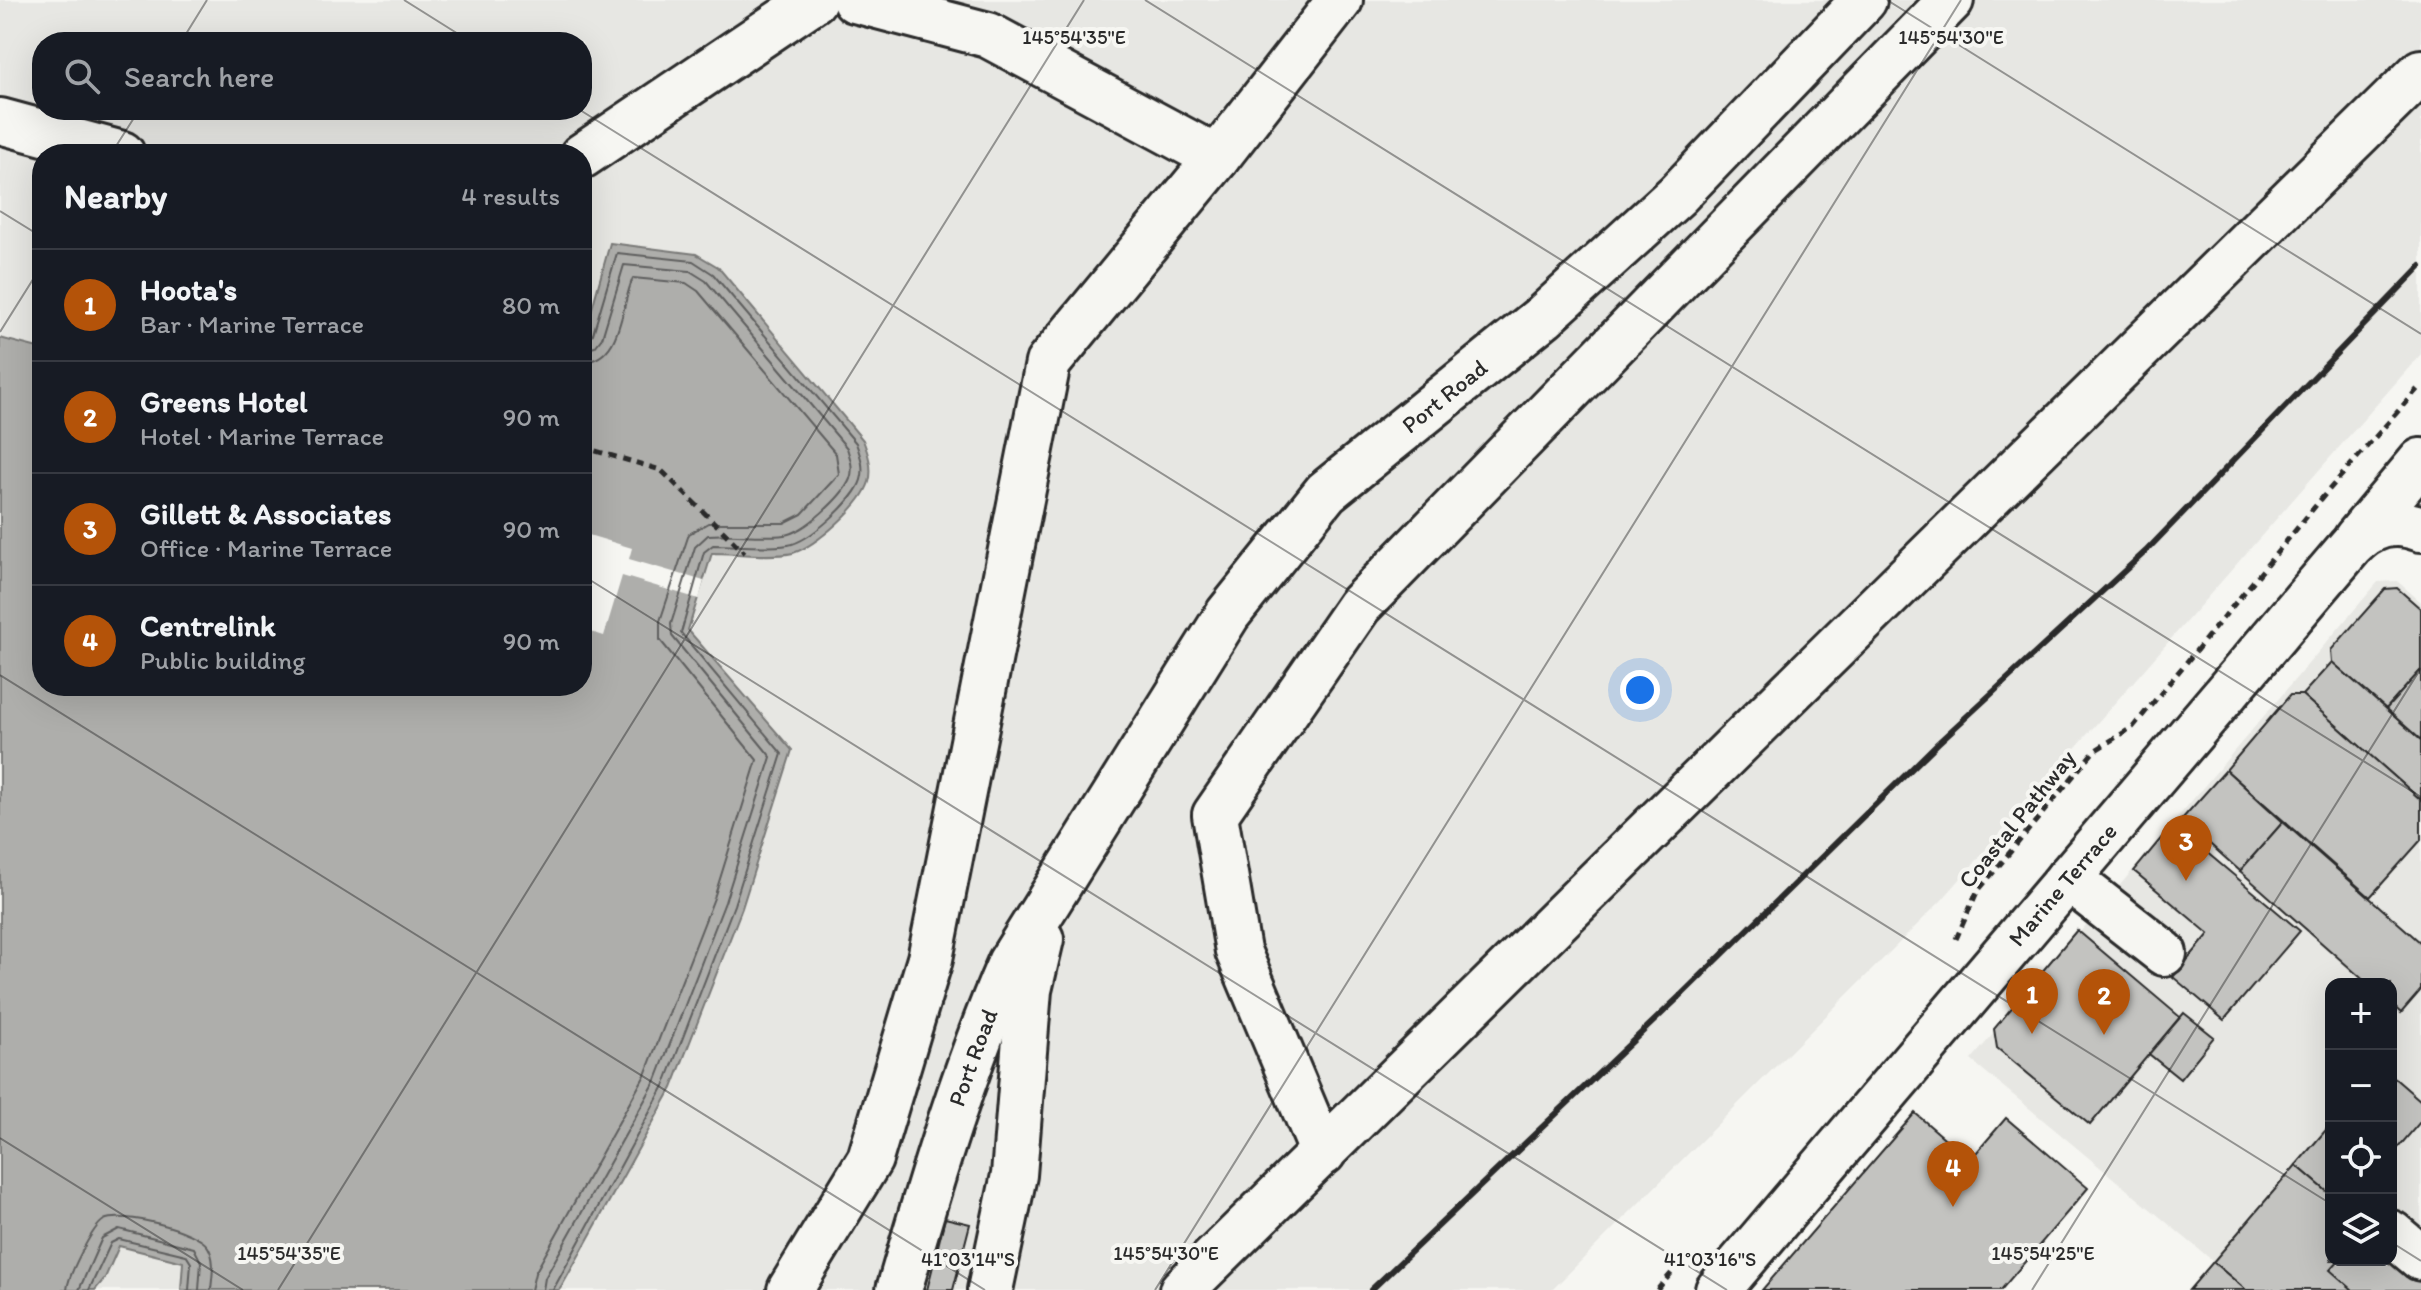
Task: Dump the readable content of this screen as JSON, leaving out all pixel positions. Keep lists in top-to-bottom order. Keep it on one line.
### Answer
{"streets":{"street":["Port Road","Marine Terrace"],"path":["Coastal Pathway"]},"page":{"search":"Search here","heading":["Nearby","4 results"],"list":[{"mark":"1","name":"Hoota's","note":"Bar · Marine Terrace","value":"80 m"},{"mark":"2","name":"Greens Hotel","note":"Hotel · Marine Terrace","value":"90 m"},{"mark":"3","name":"Gillett & Associates","note":"Office · Marine Terrace","value":"90 m"},{"mark":"4","name":"Centrelink","note":"Public building","value":"90 m"}],"pins":["3","1","2","4"],"map_buttons":["+","−"]},"coordinates":["145°54'35\"E","145°54'30\"E","145°54'25\"E","41°03'14\"S","41°03'16\"S"]}
